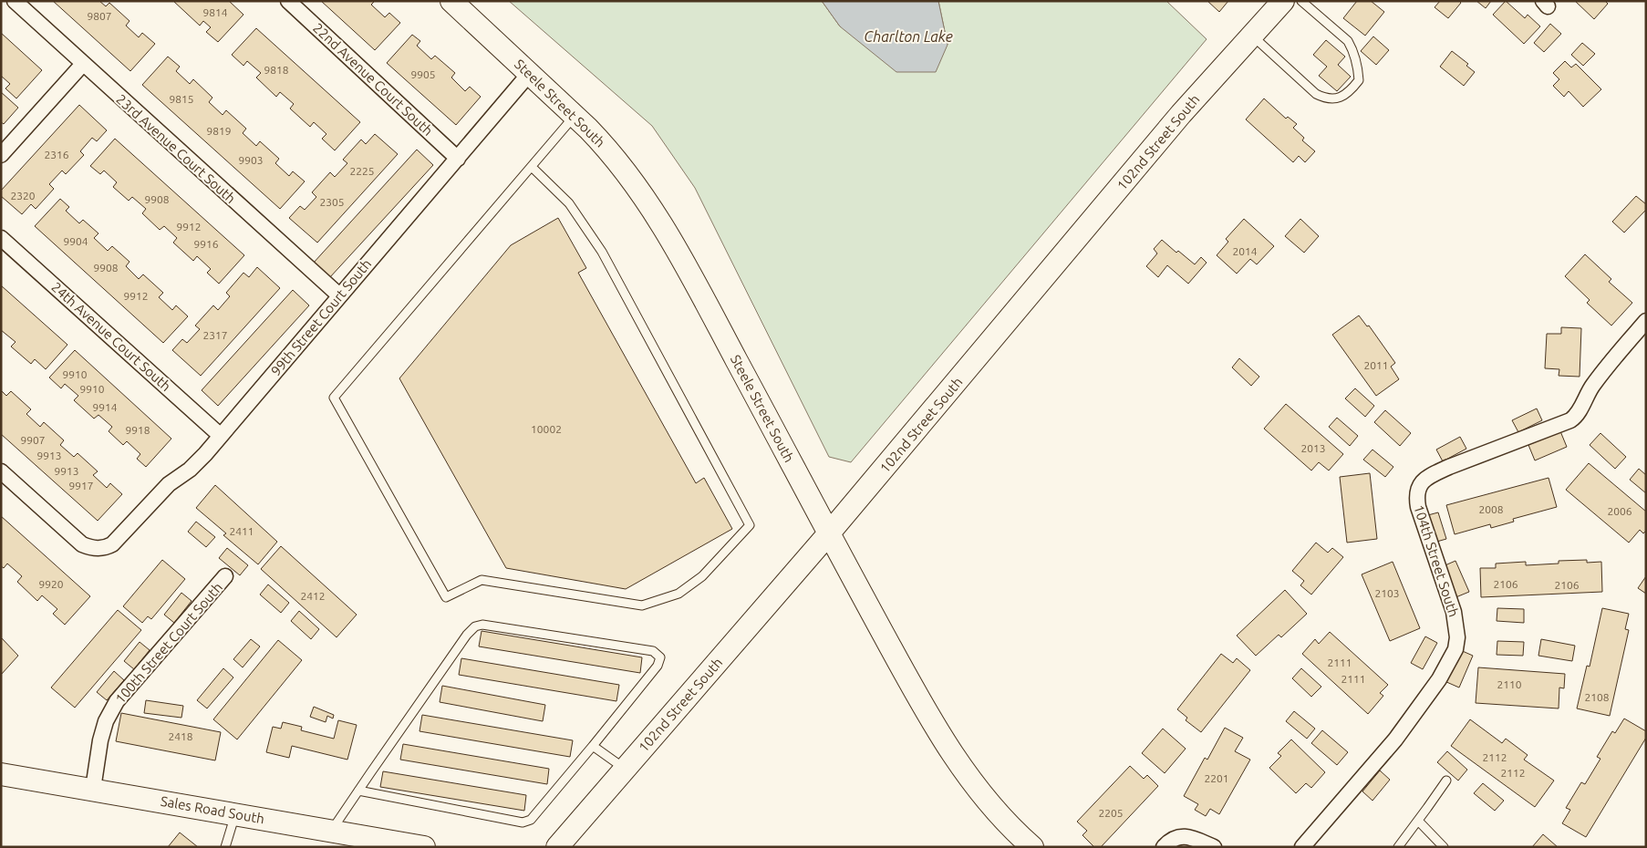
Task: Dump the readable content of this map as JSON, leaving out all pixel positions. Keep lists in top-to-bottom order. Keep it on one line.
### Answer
{"streets":{"street":["22nd Avenue Court South","Steele Street South","102nd Street South","23rd Avenue Court South","99th Street Court South","24th Avenue Court South","104th Street South","100th Street Court South","Sales Road South"]},"crossings":[["22nd Avenue Court South","99th Street Court South"],["Steele Street South","102nd Street South"],["Steele Street South","99th Street Court South"],["23rd Avenue Court South","99th Street Court South"],["99th Street Court South","24th Avenue Court South"],["100th Street Court South","Sales Road South"]],"water":["Charlton Lake"],"house_numbers":["9814","9807","9818","9905","9815","9819","2316","9903","2225","2320","9908","2305","9912","9904","9916","2014","9908","9912","2317","2011","9910","9910","9914","10002","9918","9907","2013","9913","9913","9917","2008","2006","2411","9920","2106","2106","2103","2412","2111","2111","2110","2108","2418","2112","2112","2201","2205"]}
